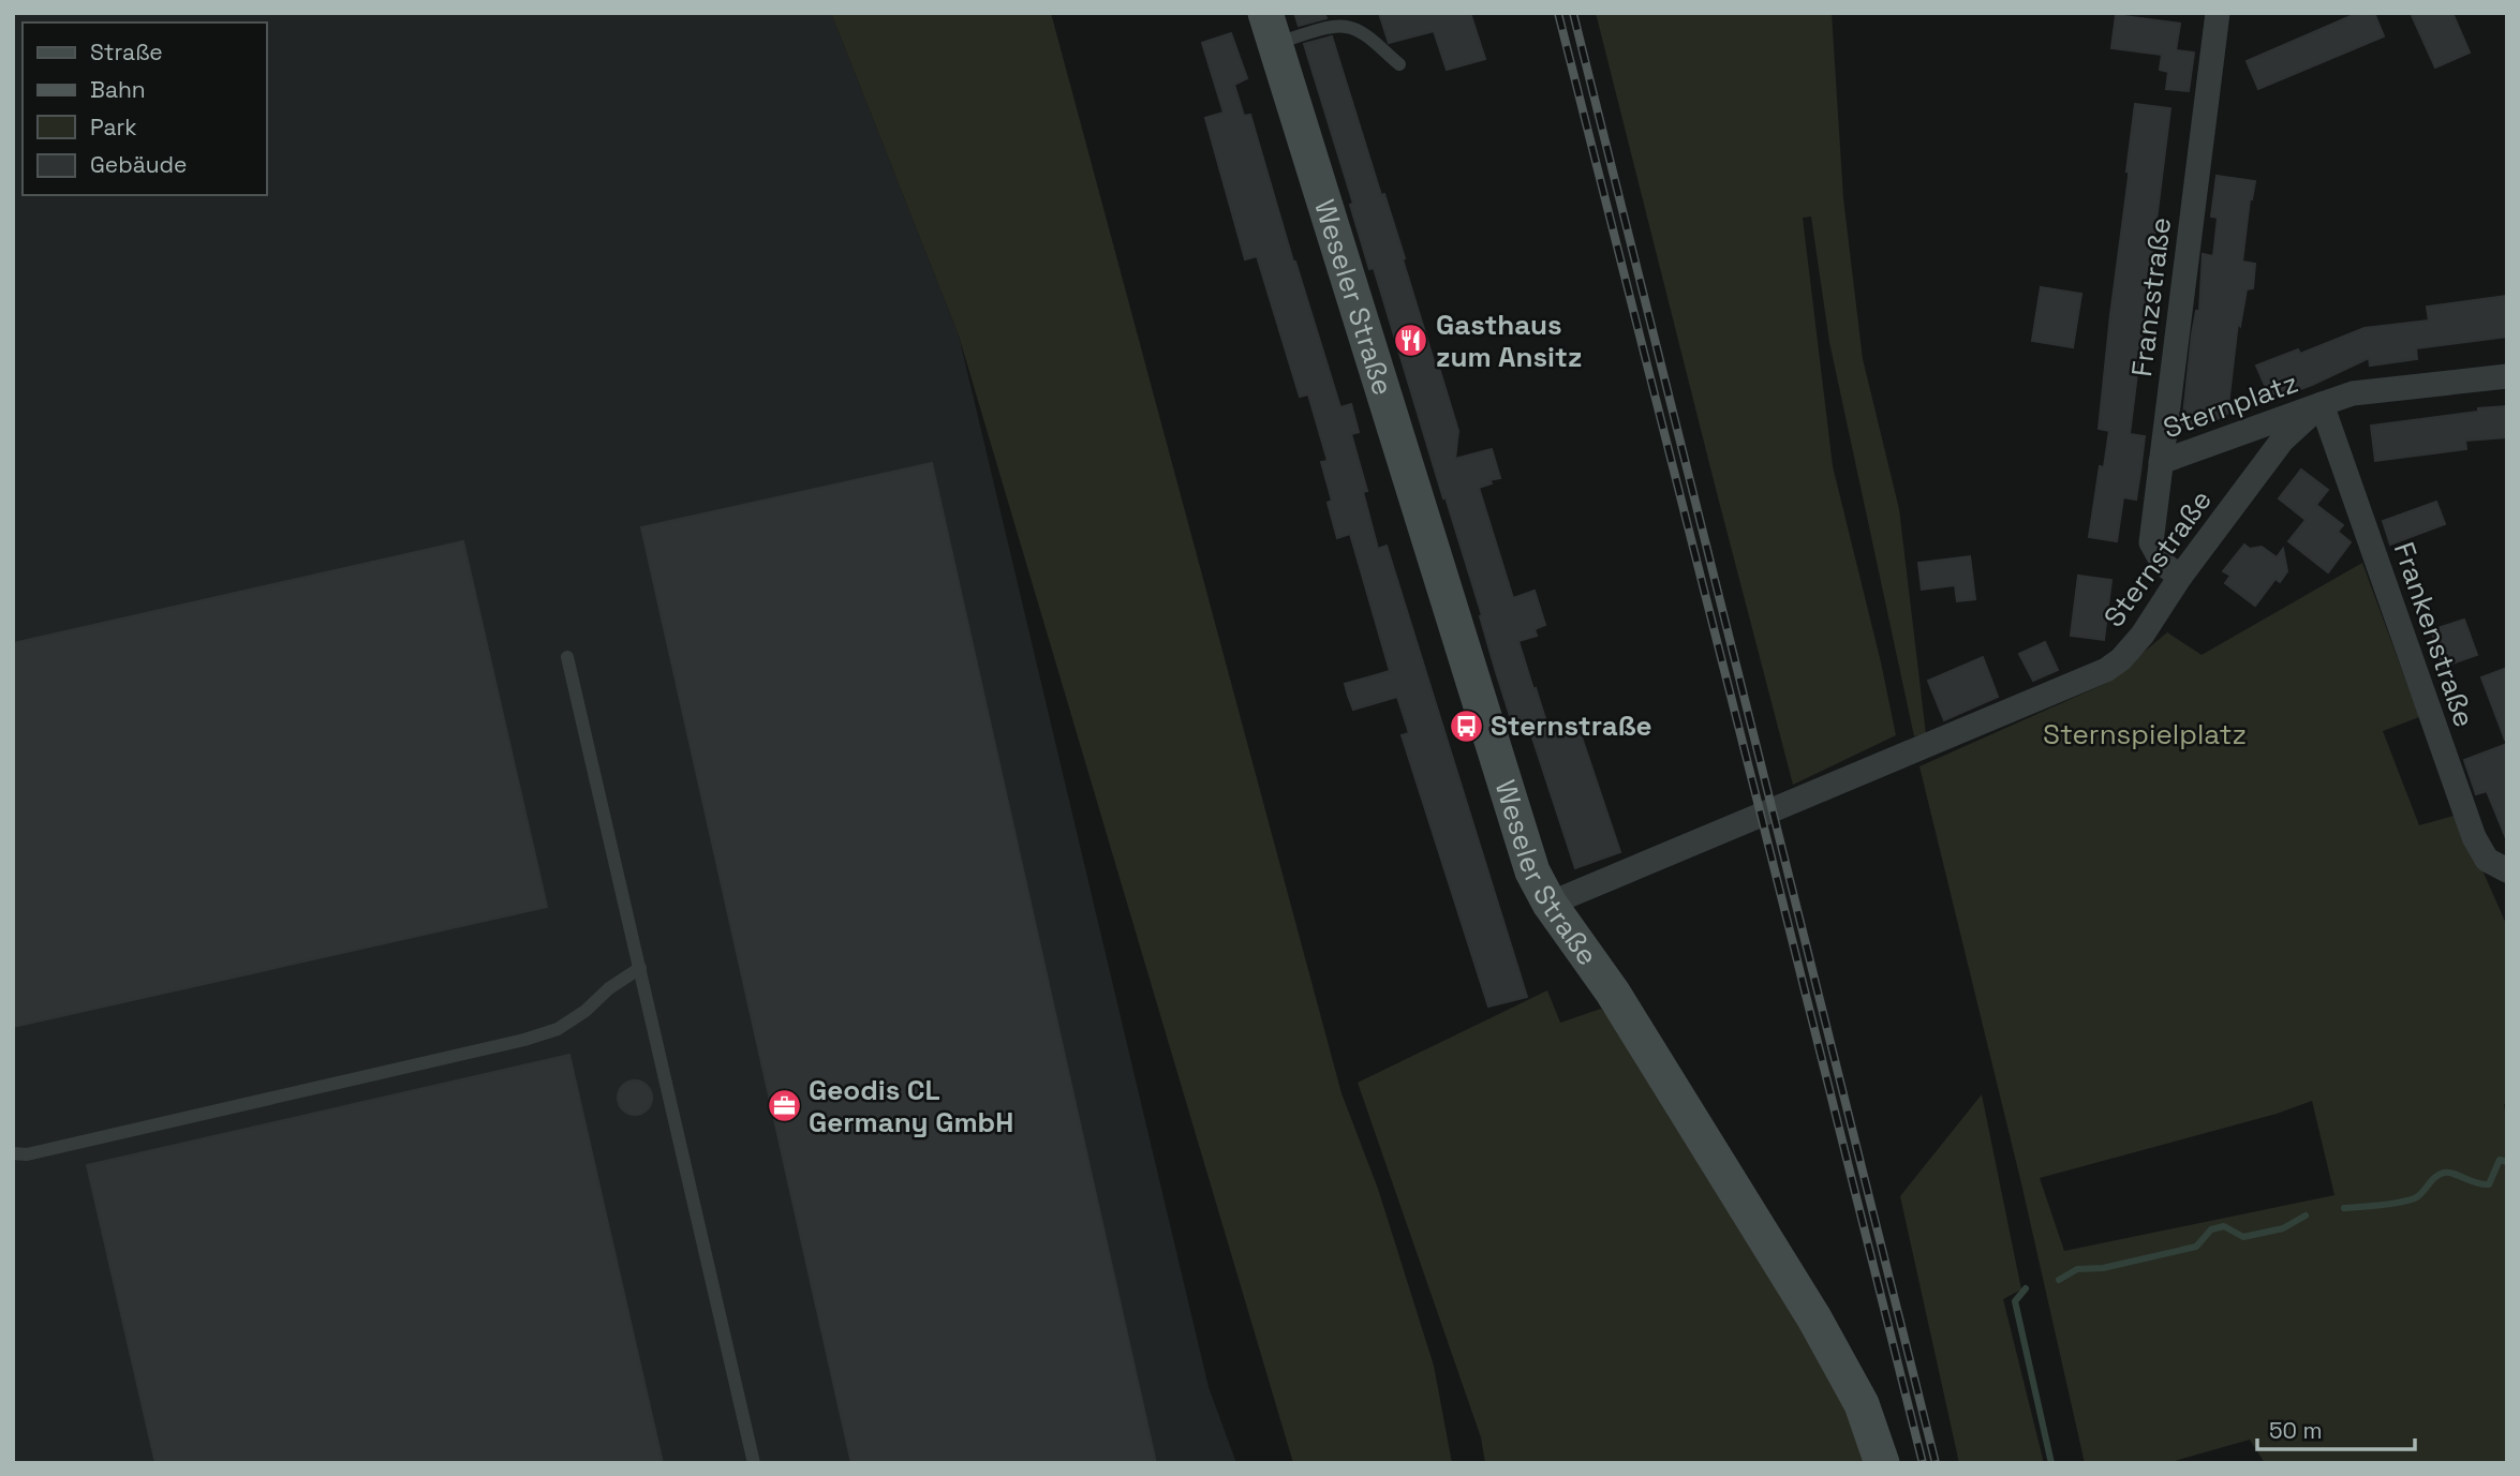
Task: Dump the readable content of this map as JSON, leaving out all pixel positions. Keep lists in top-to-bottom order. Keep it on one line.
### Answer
{"streets":{"main road":["Weseler Straße"],"street":["Franzstraße","Sternplatz","Sternstraße","Frankenstraße"]},"crossings":[["Franzstraße","Sternplatz"],["Franzstraße","Sternstraße"],["Weseler Straße","Sternstraße"],["Sternplatz","Sternstraße"],["Sternplatz","Frankenstraße"],["Sternstraße","Frankenstraße"]],"parks":["Sternspielplatz"],"places":{"restaurant":["Gasthaus zum Ansitz"],"bus stop":["Sternstraße"],"office":["Geodis CL Germany GmbH"]},"legend":["Straße","Bahn","Park","Gebäude"],"scale_bar":"50 m"}
